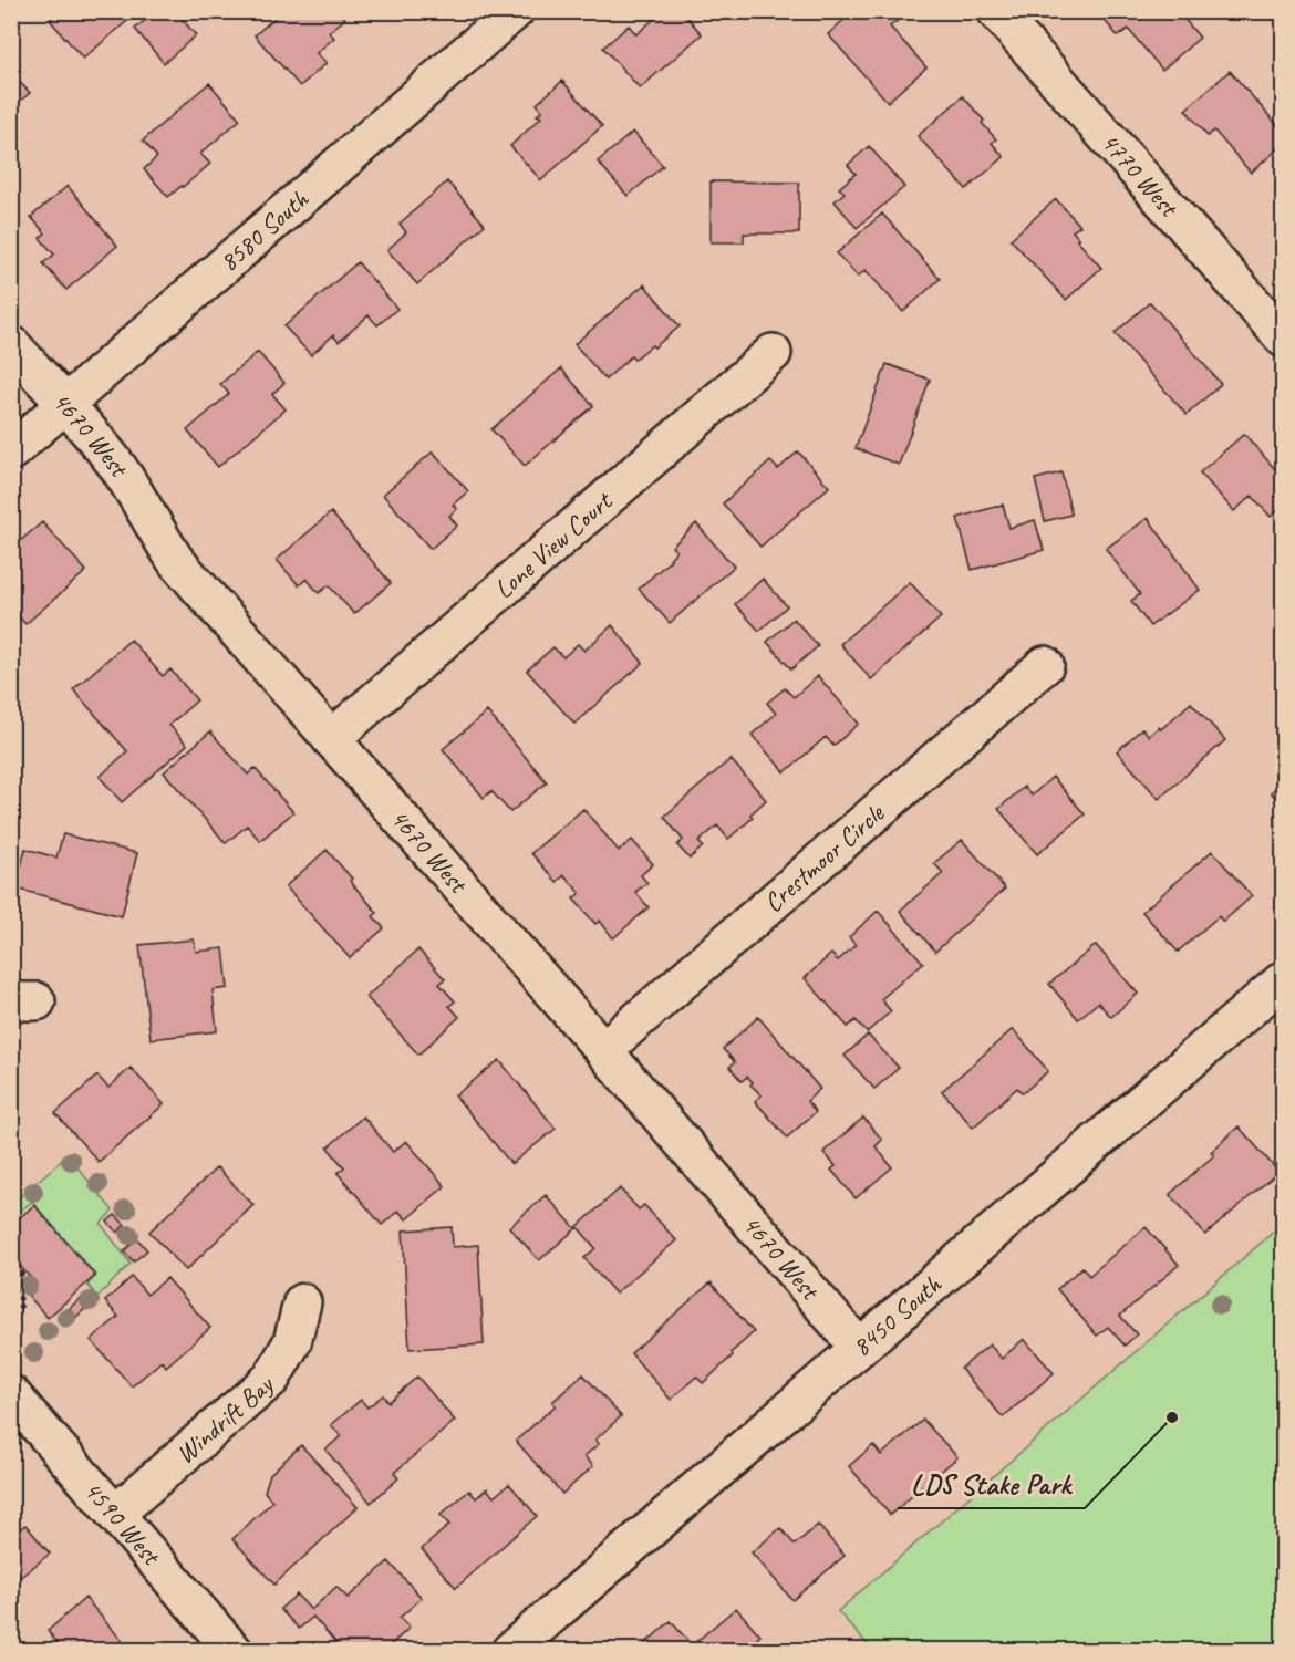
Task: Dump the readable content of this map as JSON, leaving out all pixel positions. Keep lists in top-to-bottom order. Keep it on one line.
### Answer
{"streets":{"street":["4770 West","8580 South","4670 West","Lone View Court","Crestmoor Circle","8450 South","Windrift Bay","4590 West"]},"crossings":[["8580 South","4670 West"],["4670 West","Lone View Court"],["4670 West","Crestmoor Circle"],["4670 West","8450 South"],["Windrift Bay","4590 West"]],"places":["LDS Stake Park"]}
